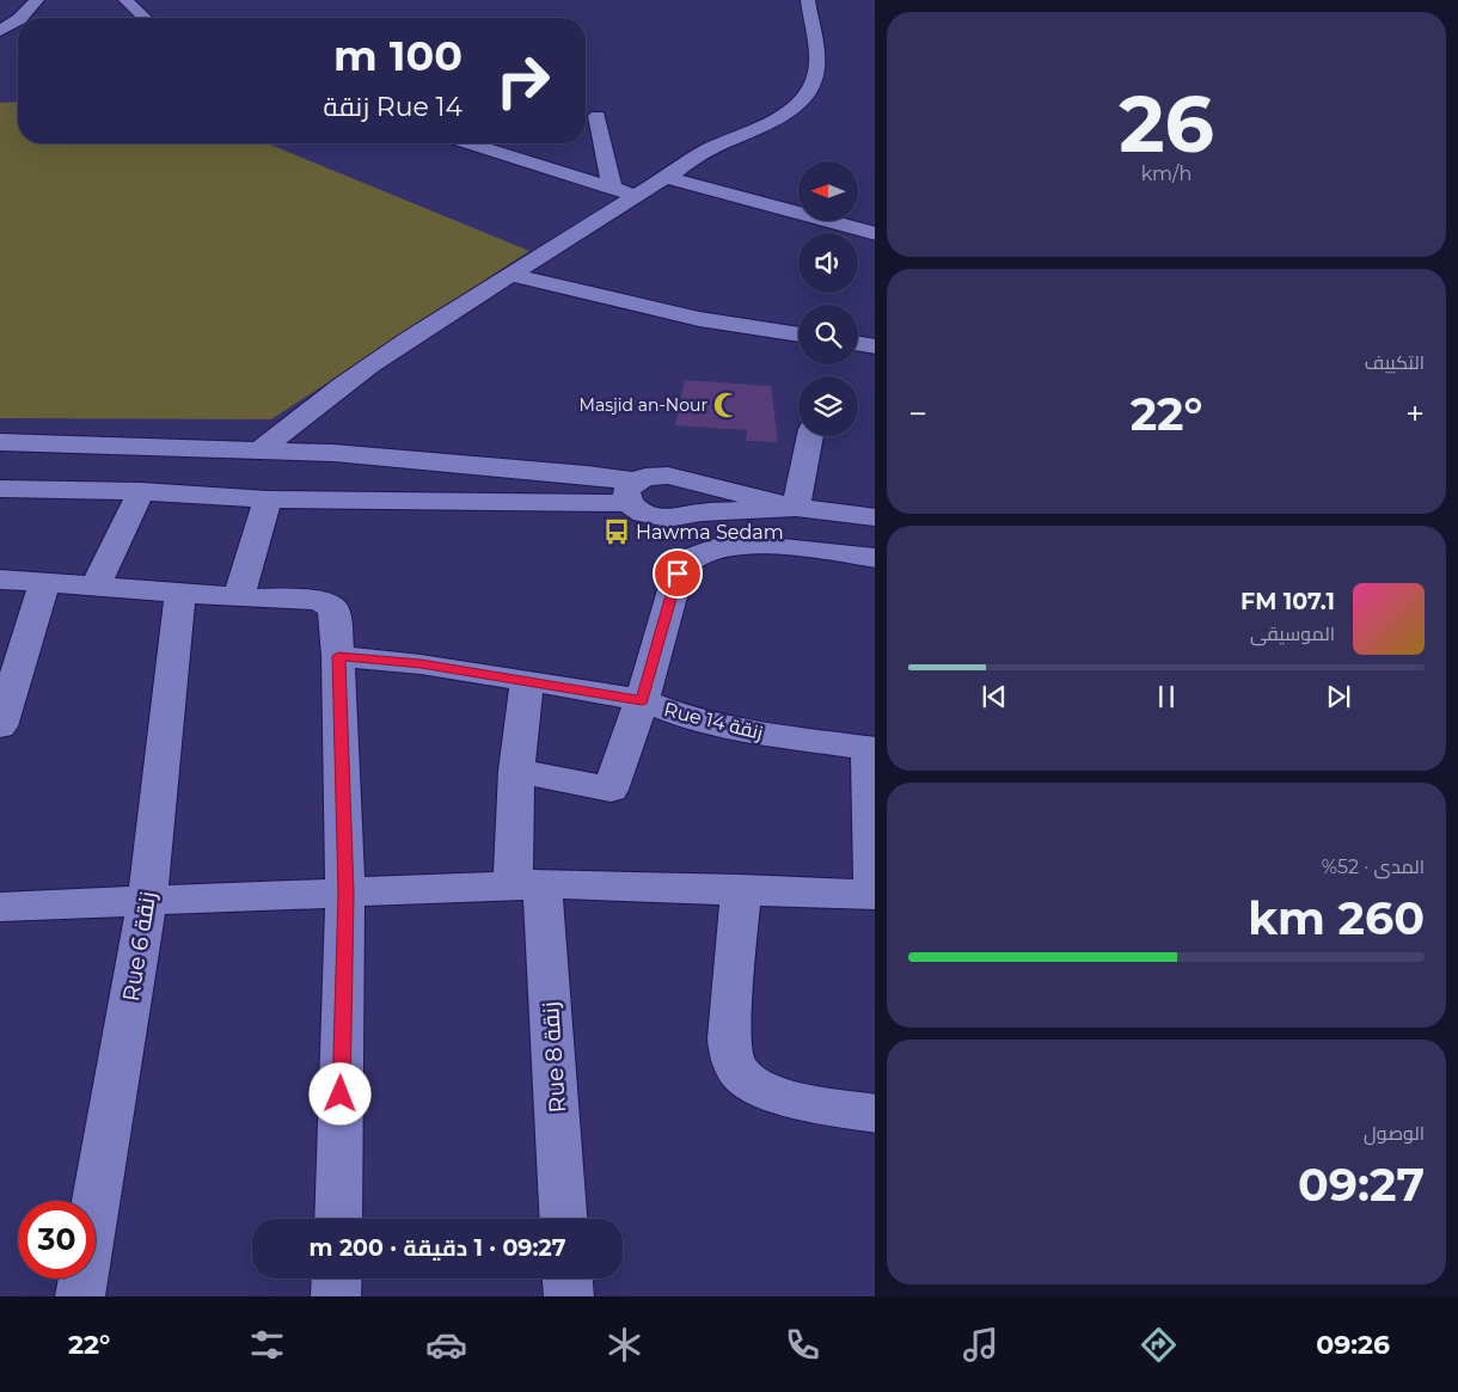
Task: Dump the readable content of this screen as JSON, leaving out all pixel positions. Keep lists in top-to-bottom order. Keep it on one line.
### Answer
{"streets":{"street":["Rue 14 زنقة","Rue 6 زنقة","Rue 8 زنقة"]},"crossings":[["Rue 14 زنقة","Rue 8 زنقة"]],"places":{"mosque":["Masjid an-Nour"],"bus stop":["Hawma Sedam"]},"north":"left","page":{"tile":[["26","km/h"],"التكييف",["المدى · 52%","260 km"],["الوصول","09:27"]],"turn":["100 m","Rue 14 زنقة"],"heat":["−","22°","+"],"song":["107.1 FM","الموسيقى"],"limit":"30","trip":"09:27 · 1 دقيقة · 200 m","tabs":["09:26","22°"]}}
